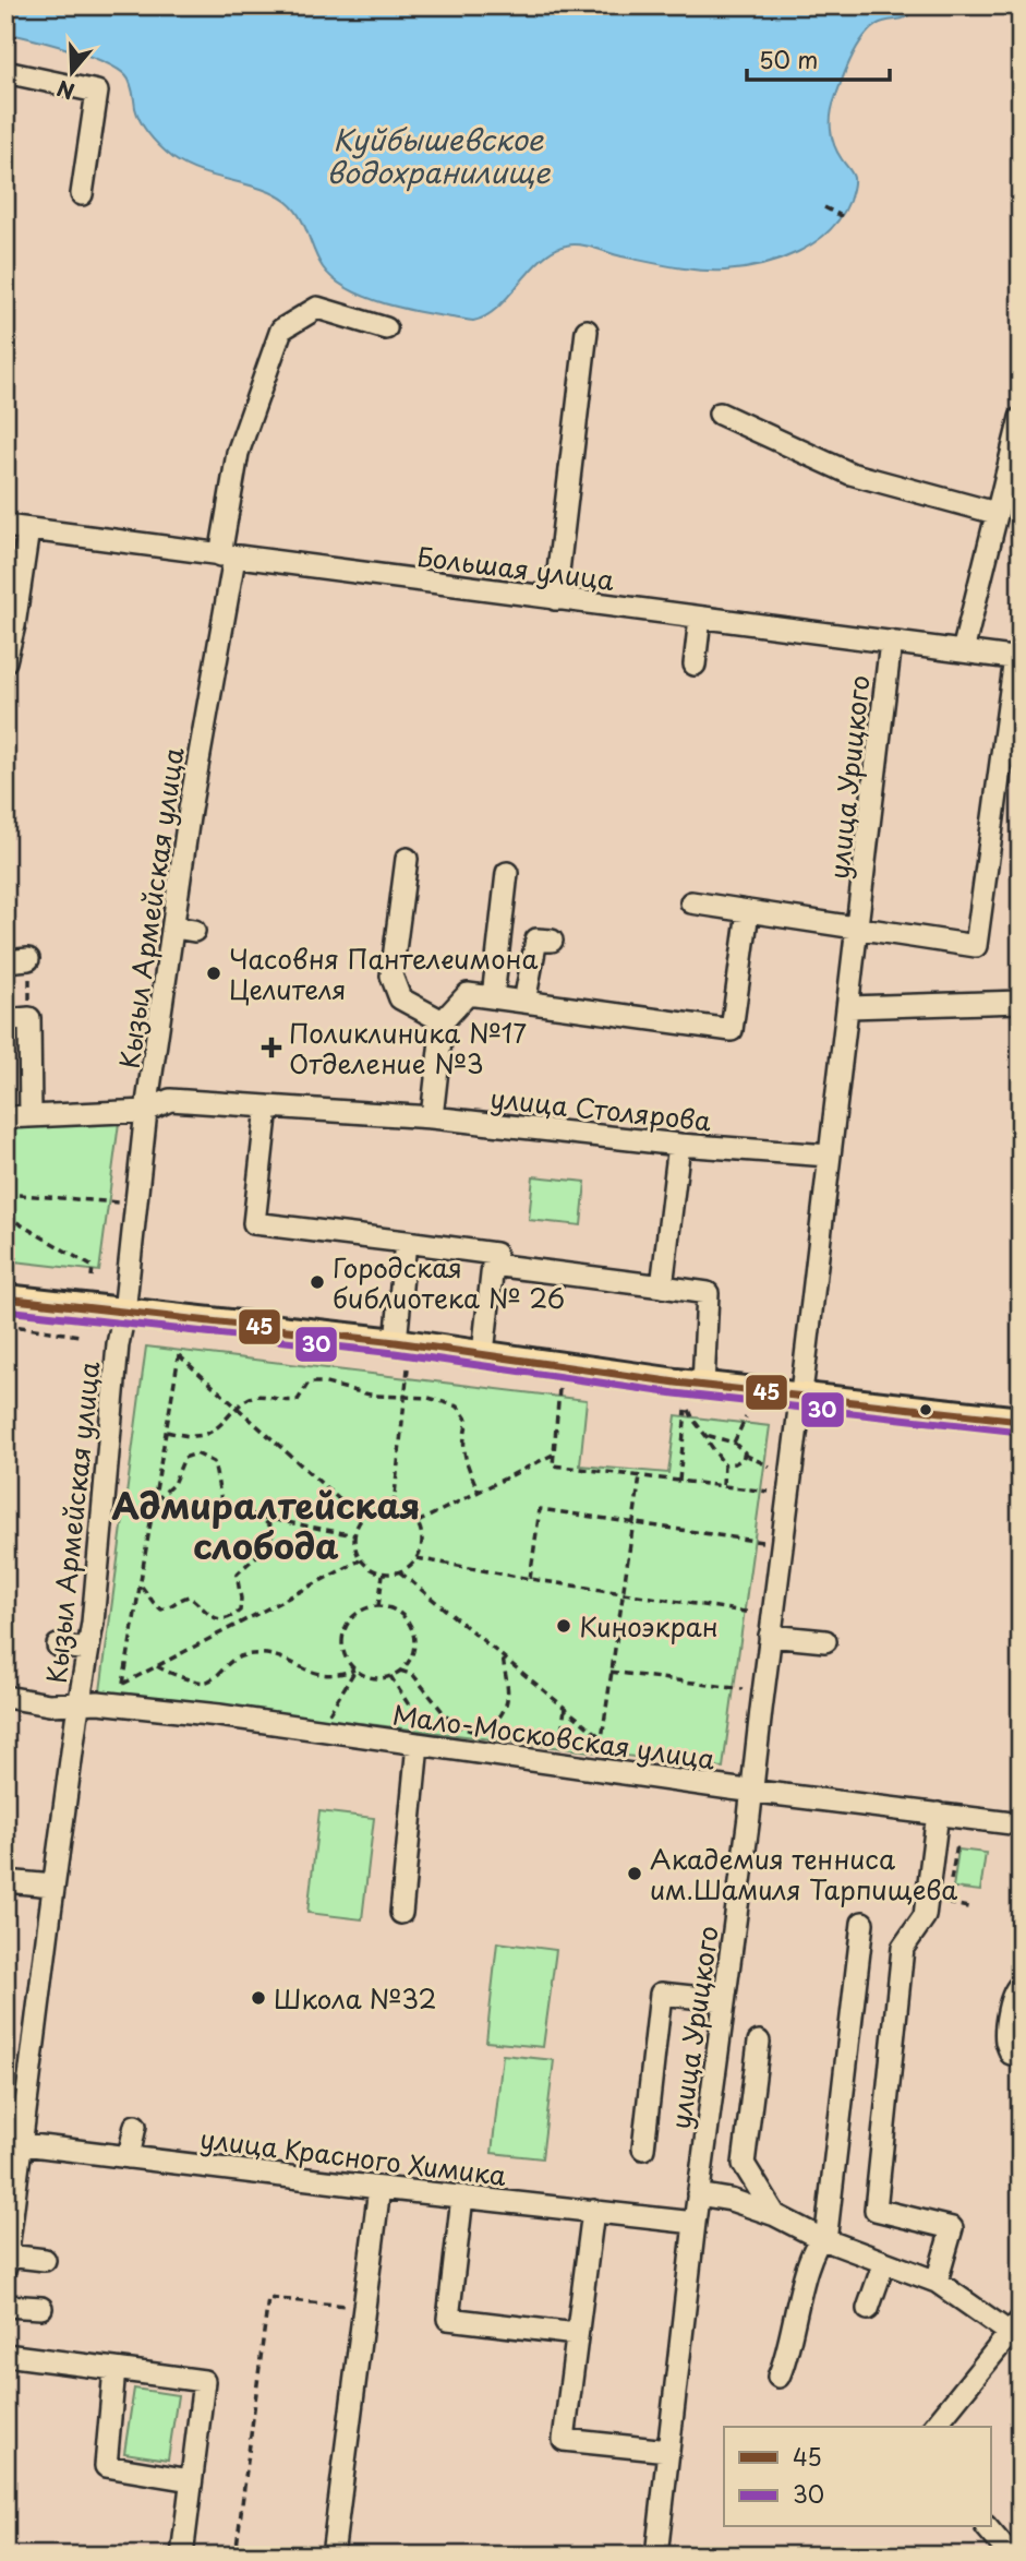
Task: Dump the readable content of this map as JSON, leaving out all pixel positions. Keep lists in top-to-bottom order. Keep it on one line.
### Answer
{"streets":{"street":["Большая улица","улица Урицкого","Кызыл Армейская улица","улица Столярова","Мало-Московская улица","улица Красного Химика"]},"crossings":[["Большая улица","улица Урицкого"],["Большая улица","Кызыл Армейская улица"],["улица Урицкого","улица Столярова"],["улица Урицкого","Мало-Московская улица"],["улица Урицкого","улица Красного Химика"],["Кызыл Армейская улица","улица Столярова"],["Кызыл Армейская улица","Мало-Московская улица"],["Кызыл Армейская улица","улица Красного Химика"]],"districts":["Адмиралтейская слобода"],"water":["Куйбышевское водохранилище"],"places":{"other":["Часовня Пантелеимона Целителя","Городская библиотека № 26","Киноэкран","Академия тенниса им.Шамиля Тарпищева","Школа №32"],"health":["Поликлиника №17 Отделение №3"]},"lines":["transit line 45","transit line 30"],"legend":["45","30"],"scale_bar":"50 m","north":"bottom"}
